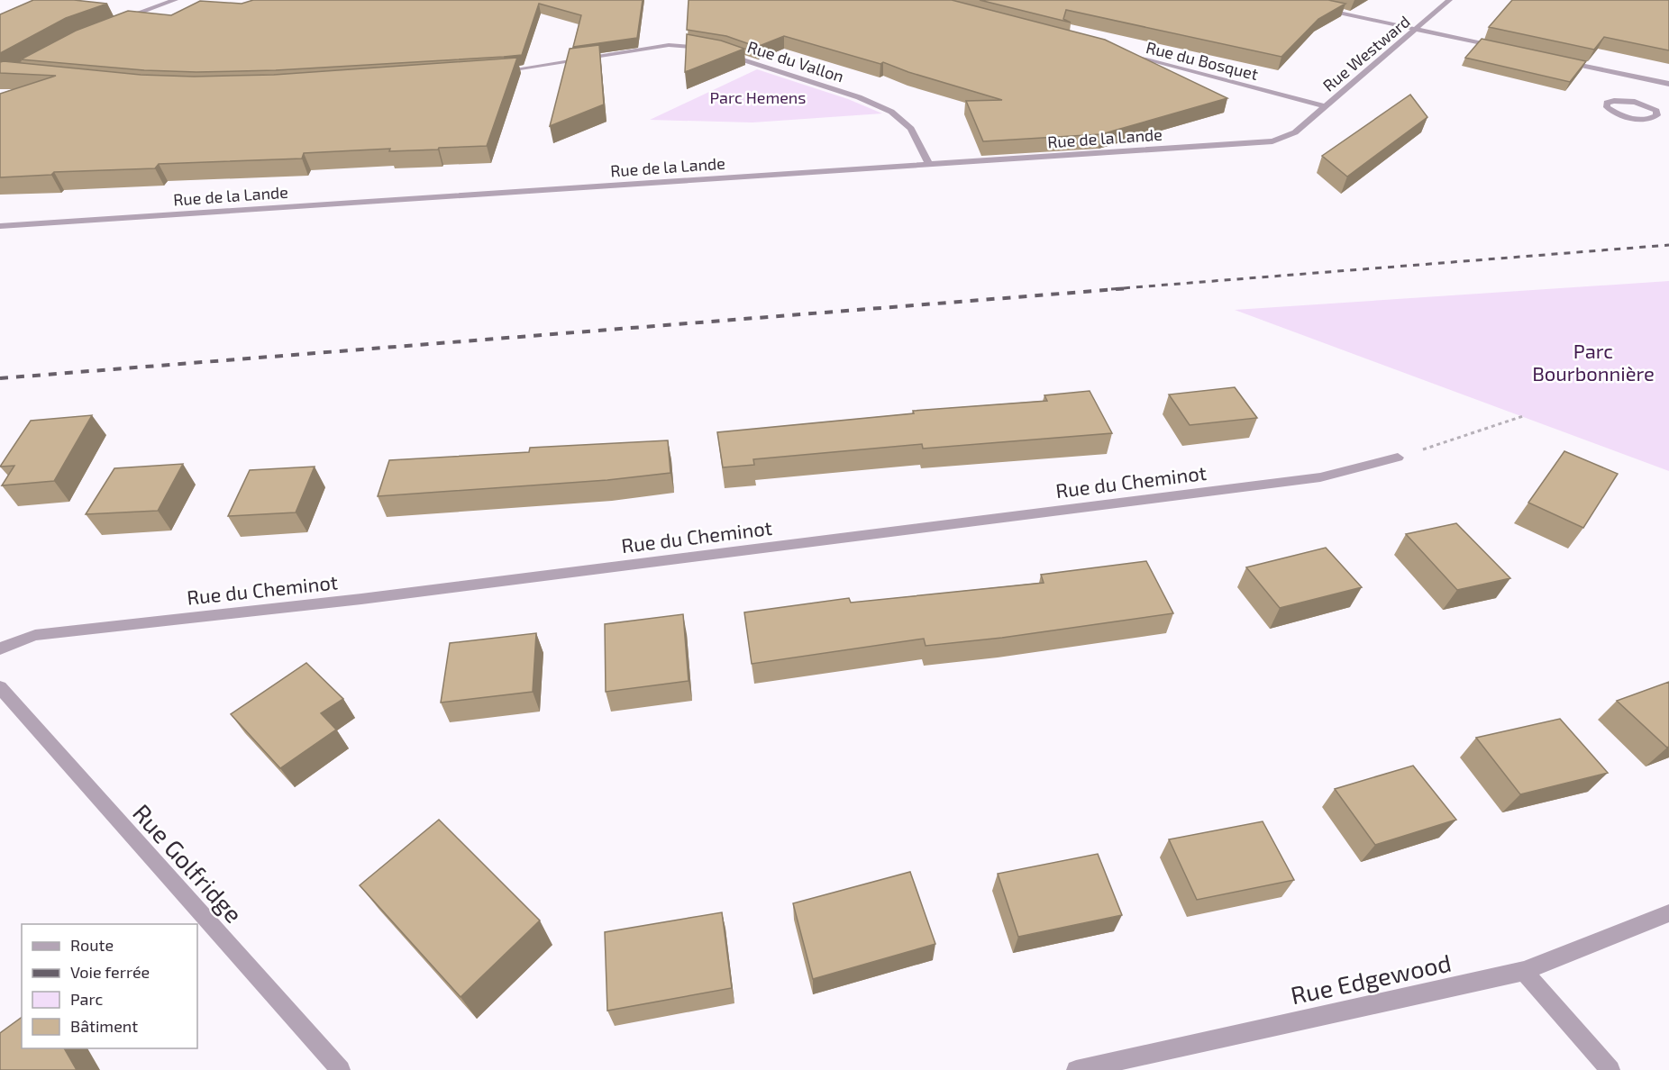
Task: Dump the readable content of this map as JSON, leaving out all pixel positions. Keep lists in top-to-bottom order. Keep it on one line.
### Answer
{"streets":{"street":["Rue Westward","Rue du Bosquet","Rue du Vallon","Rue de la Lande","Rue du Cheminot","Rue Golfridge","Rue Edgewood"]},"crossings":[["Rue Westward","Rue du Bosquet"],["Rue Westward","Rue de la Lande"],["Rue du Bosquet","Rue de la Lande"],["Rue du Vallon","Rue de la Lande"]],"parks":["Parc Hemens","Parc Bourbonnière"],"legend":["Route","Voie ferrée","Parc","Bâtiment"]}
